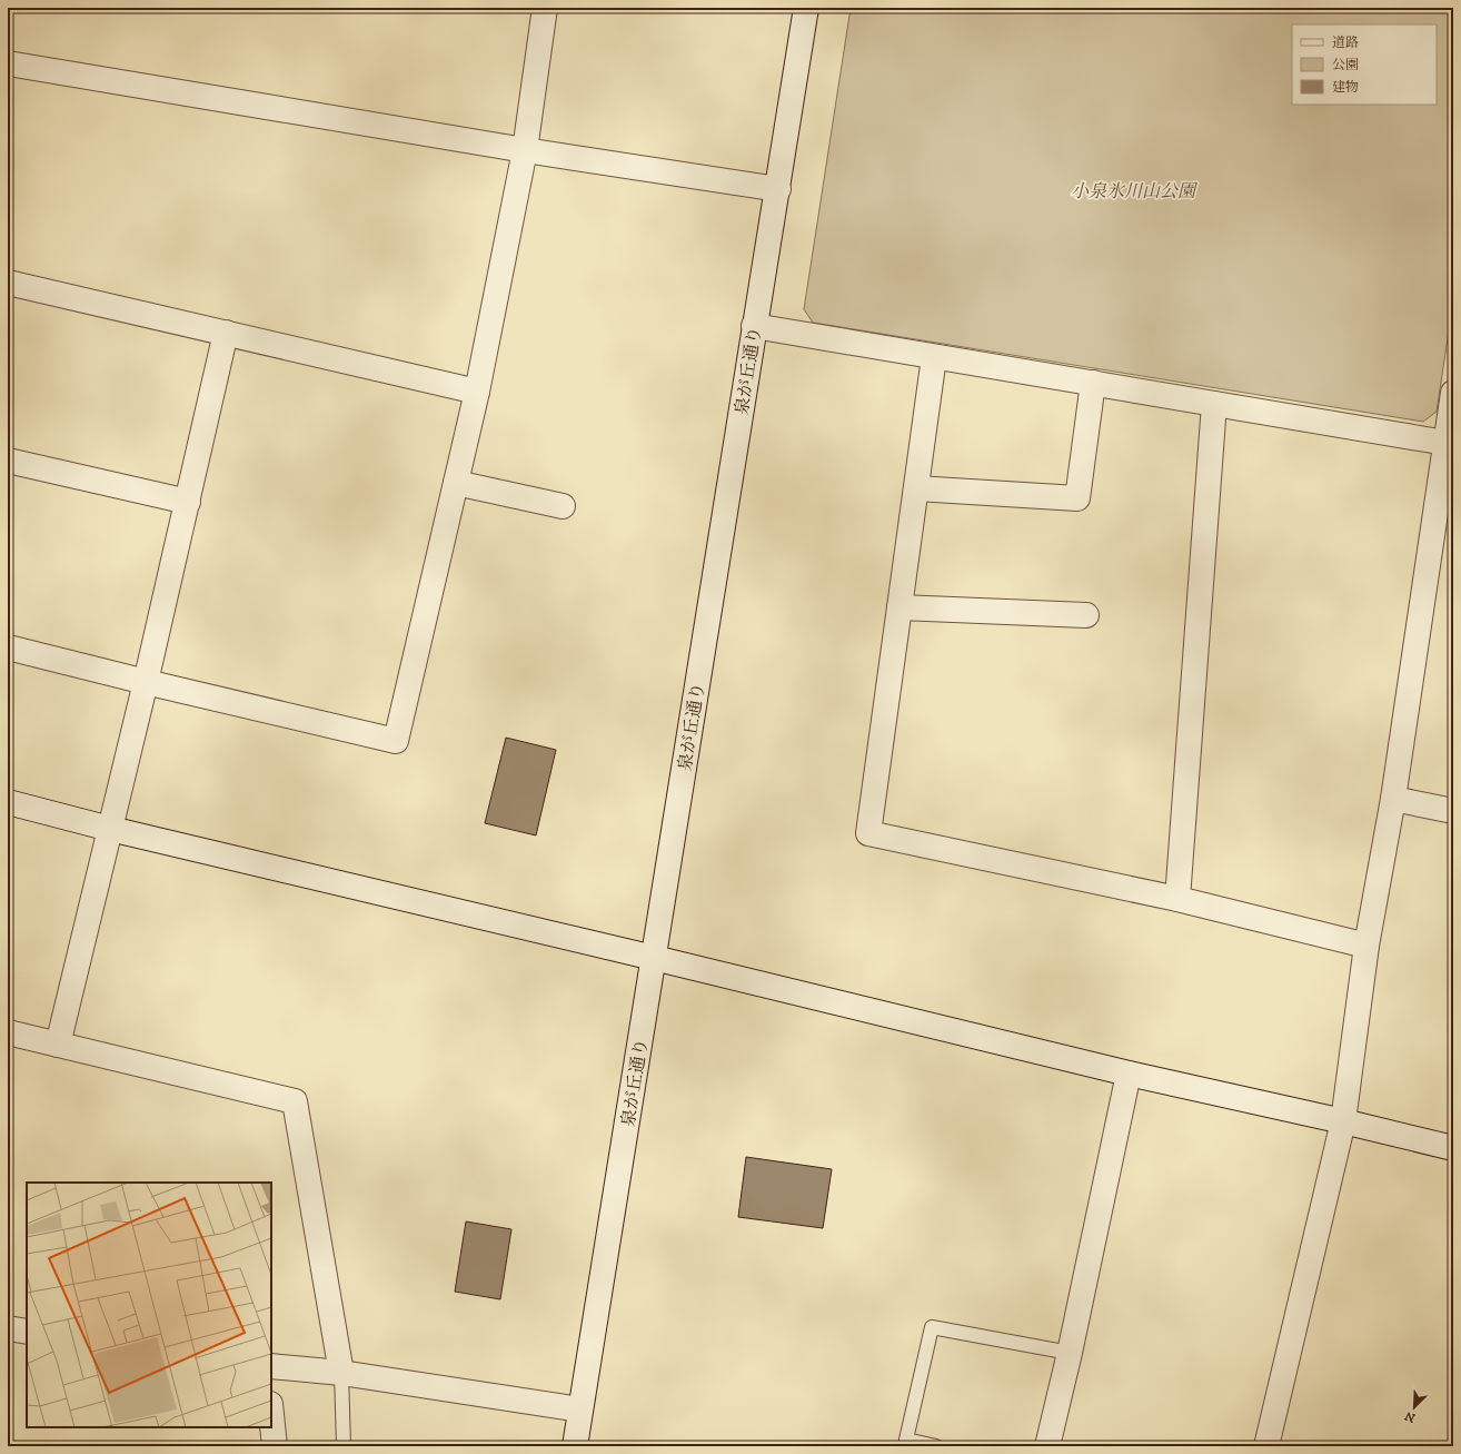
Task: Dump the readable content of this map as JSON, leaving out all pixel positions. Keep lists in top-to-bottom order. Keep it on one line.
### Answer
{"streets":{"street":["泉が丘通り"]},"parks":["小泉氷川山公園"],"legend":["道路","公園","建物"],"north":"bottom left"}
